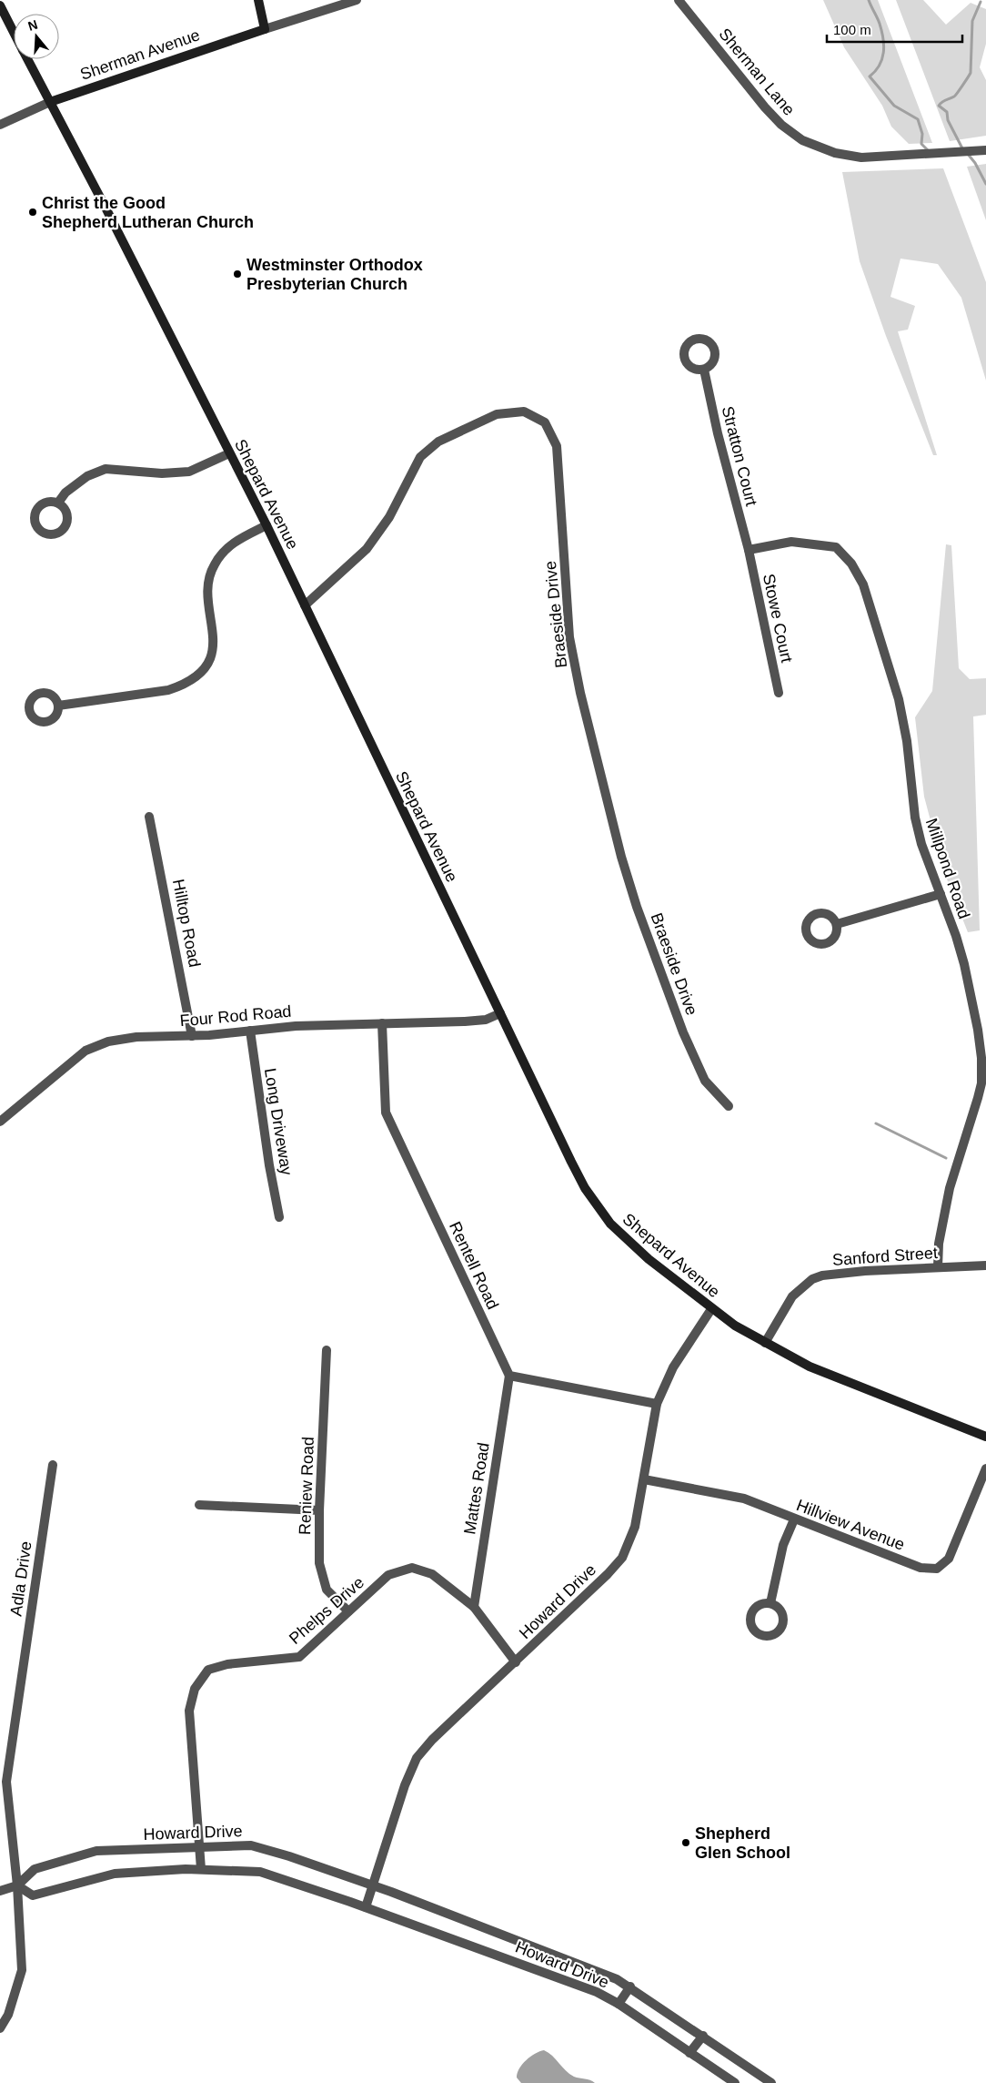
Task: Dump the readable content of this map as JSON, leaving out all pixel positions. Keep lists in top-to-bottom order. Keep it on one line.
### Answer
{"streets":{"main road":["Sherman Avenue","Shepard Avenue"],"street":["Sherman Lane","Stratton Court","Braeside Drive","Stowe Court","Millpond Road","Hilltop Road","Four Rod Road","Long Driveway","Sanford Street","Rentell Road","Reniew Road","Mattes Road","Hillview Avenue","Adla Drive","Howard Drive","Phelps Drive"]},"crossings":[["Sherman Avenue","Shepard Avenue"],["Stratton Court","Stowe Court"],["Stratton Court","Millpond Road"],["Shepard Avenue","Braeside Drive"],["Shepard Avenue","Four Rod Road"],["Shepard Avenue","Sanford Street"],["Shepard Avenue","Howard Drive"],["Stowe Court","Millpond Road"],["Millpond Road","Sanford Street"],["Hilltop Road","Four Rod Road"],["Four Rod Road","Long Driveway"],["Four Rod Road","Rentell Road"],["Rentell Road","Mattes Road"],["Reniew Road","Phelps Drive"],["Mattes Road","Phelps Drive"],["Hillview Avenue","Howard Drive"],["Adla Drive","Howard Drive"],["Howard Drive","Phelps Drive"]],"places":["Christ the Good Shepherd Lutheran Church","Westminster Orthodox Presbyterian Church","Shepherd Glen School"],"scale_bar":"100 m","north":"top"}
